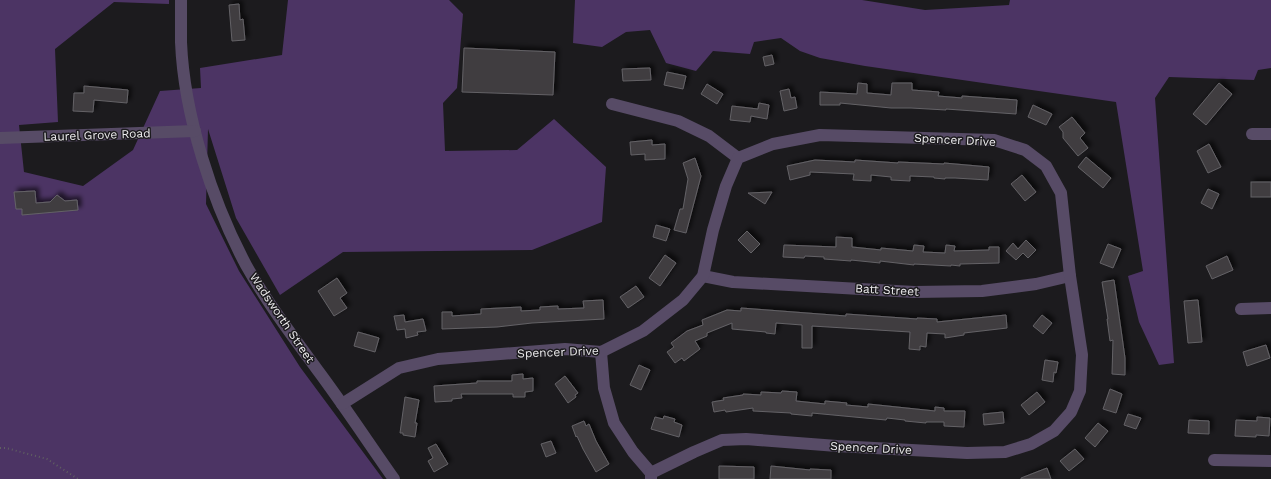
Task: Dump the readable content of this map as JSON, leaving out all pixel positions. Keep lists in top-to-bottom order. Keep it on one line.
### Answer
{"streets":{"street":["Laurel Grove Road","Spencer Drive","Batt Street","Wadsworth Street"]},"crossings":[["Laurel Grove Road","Wadsworth Street"],["Spencer Drive","Batt Street"],["Spencer Drive","Wadsworth Street"]]}
